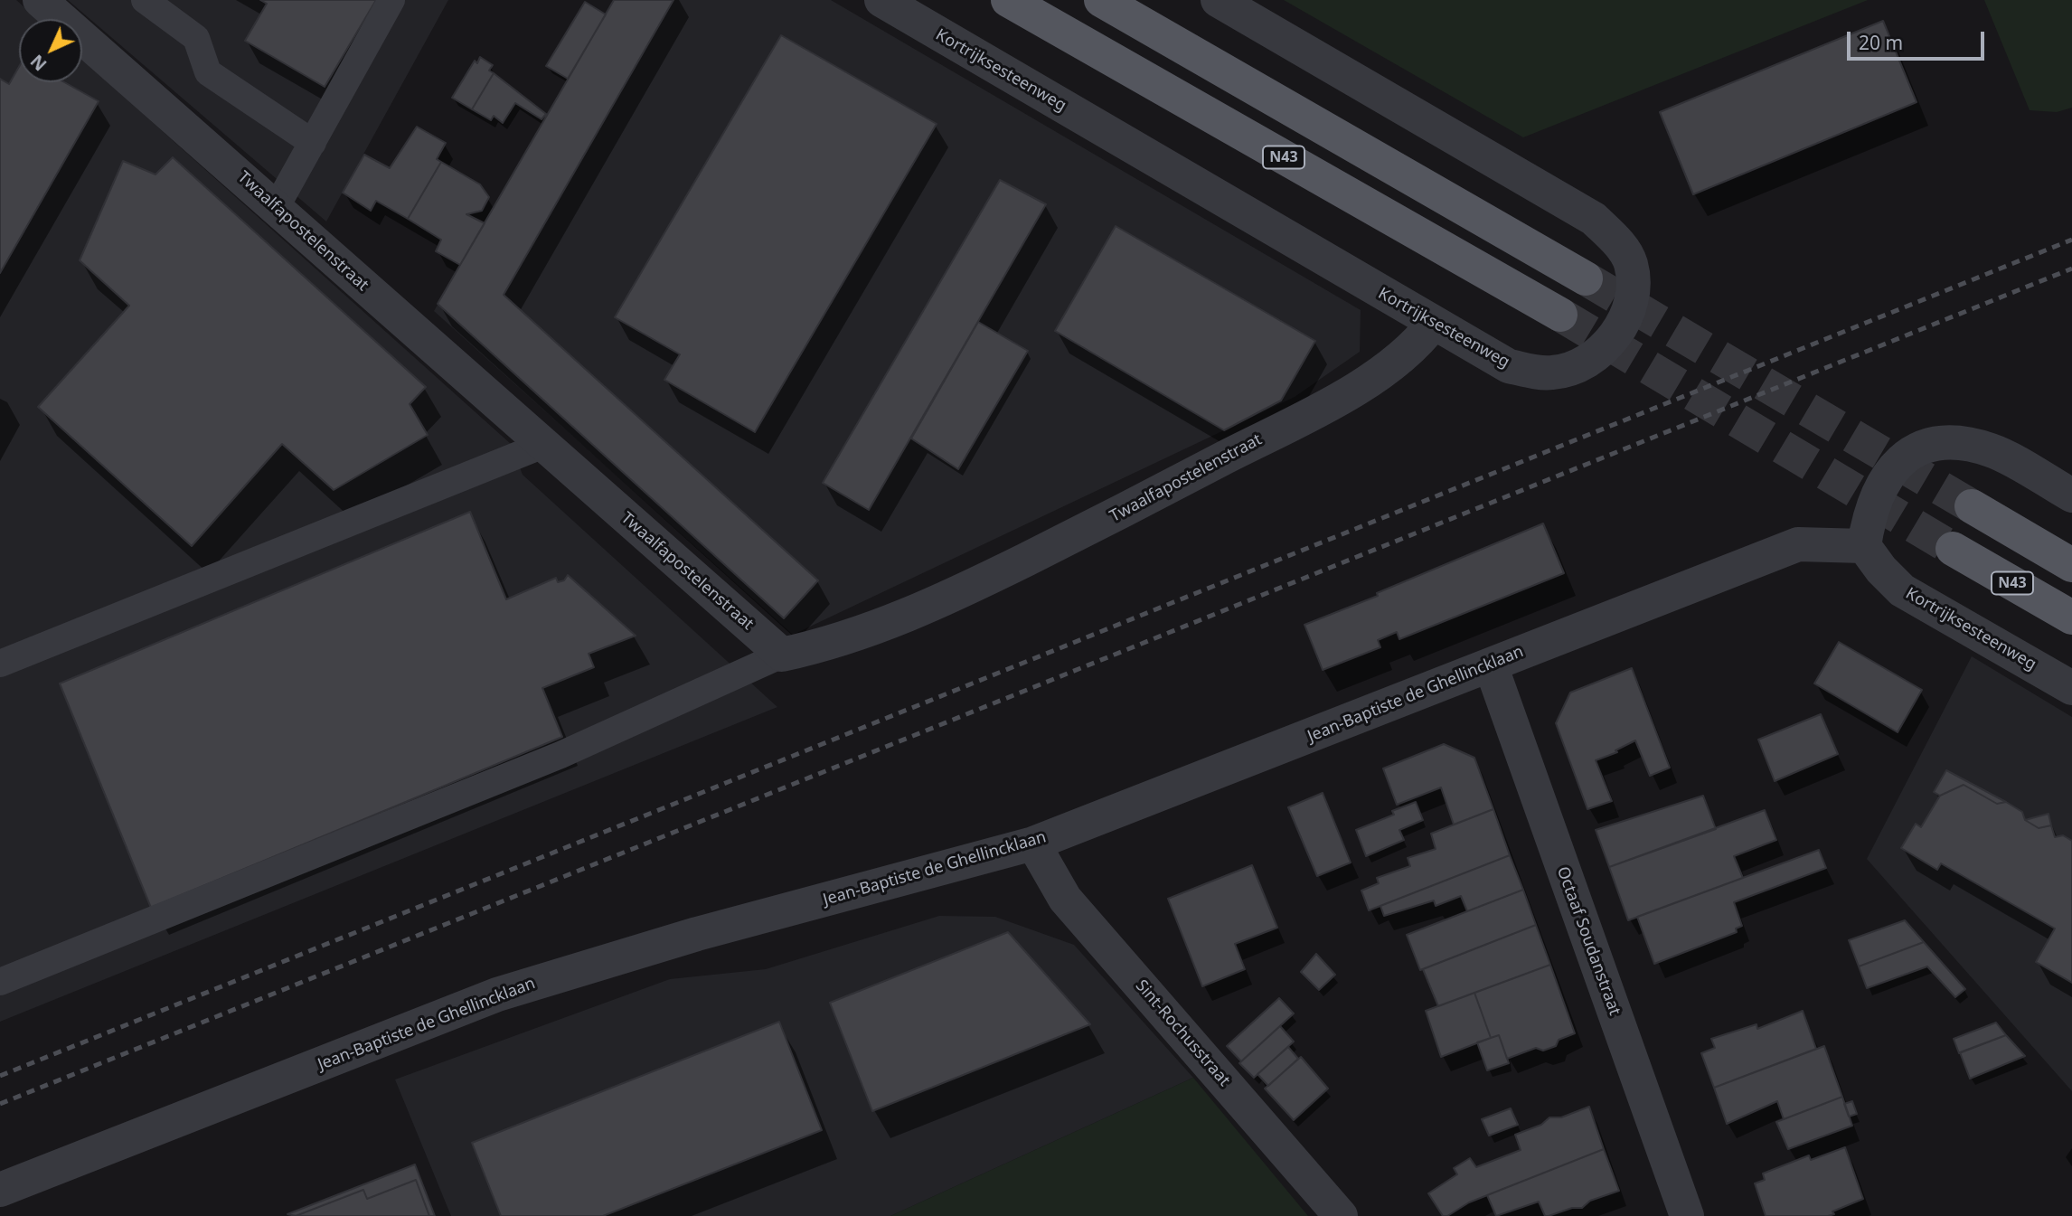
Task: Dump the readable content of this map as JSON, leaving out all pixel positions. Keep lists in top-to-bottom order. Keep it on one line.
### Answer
{"streets":{"main road":["N43"],"street":["Kortrijksesteenweg","Twaalfapostelenstraat","Jean-Baptiste de Ghellincklaan","Octaaf Soudanstraat","Sint-Rochusstraat"]},"crossings":[["Kortrijksesteenweg","Twaalfapostelenstraat"],["Kortrijksesteenweg","Jean-Baptiste de Ghellincklaan"],["Jean-Baptiste de Ghellincklaan","Octaaf Soudanstraat"],["Jean-Baptiste de Ghellincklaan","Sint-Rochusstraat"]],"scale_bar":"20 m","north":"bottom left"}
